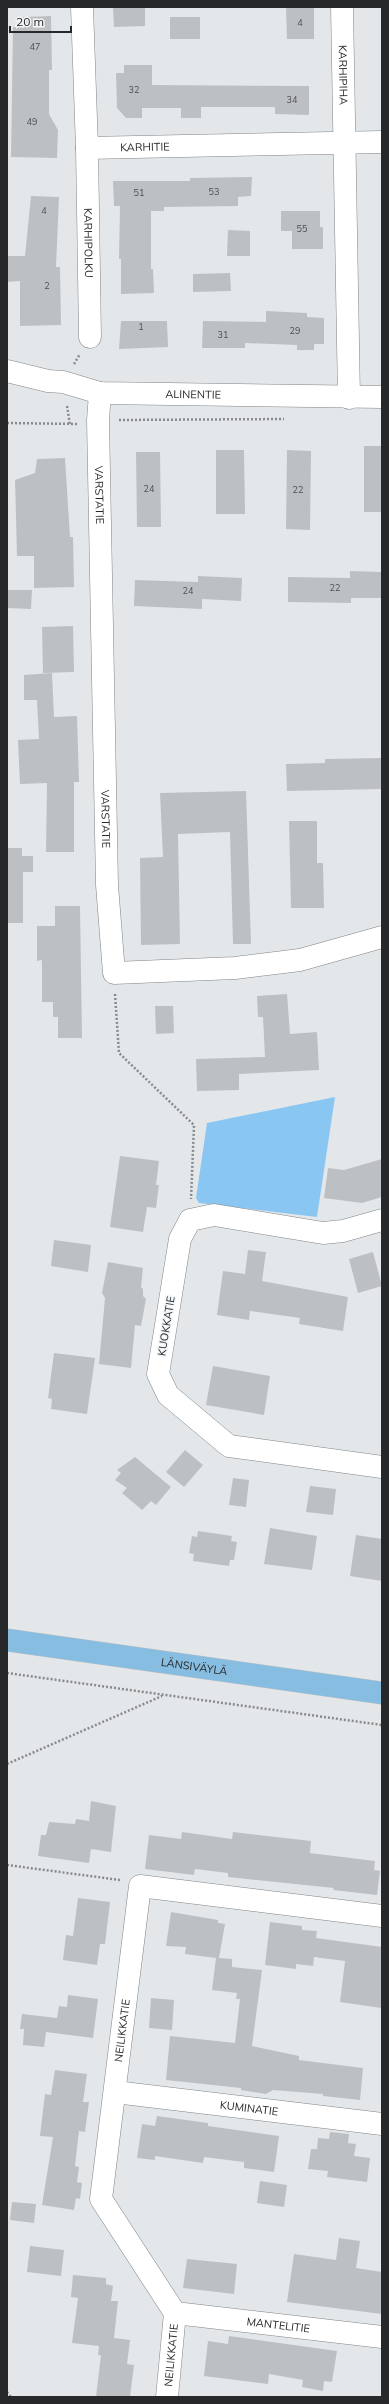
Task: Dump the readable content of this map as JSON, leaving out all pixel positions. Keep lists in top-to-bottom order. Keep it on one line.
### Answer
{"streets":{"main road":["LÄNSIVÄYLÄ"],"street":["KARHIPIHA","KARHITIE","KARHIPOLKU","ALINENTIE","VARSTATIE","KUOKKATIE","NEILIKKATIE","KUMINATIE","MANTELITIE"]},"crossings":[["KARHIPIHA","KARHITIE"],["KARHITIE","KARHIPOLKU"],["ALINENTIE","VARSTATIE"],["NEILIKKATIE","KUMINATIE"],["NEILIKKATIE","MANTELITIE"]],"house_numbers":["4","47","32","34","49","53","51","4","55","2","1","29","31","24","22","22","24"],"scale_bar":"20 m"}
